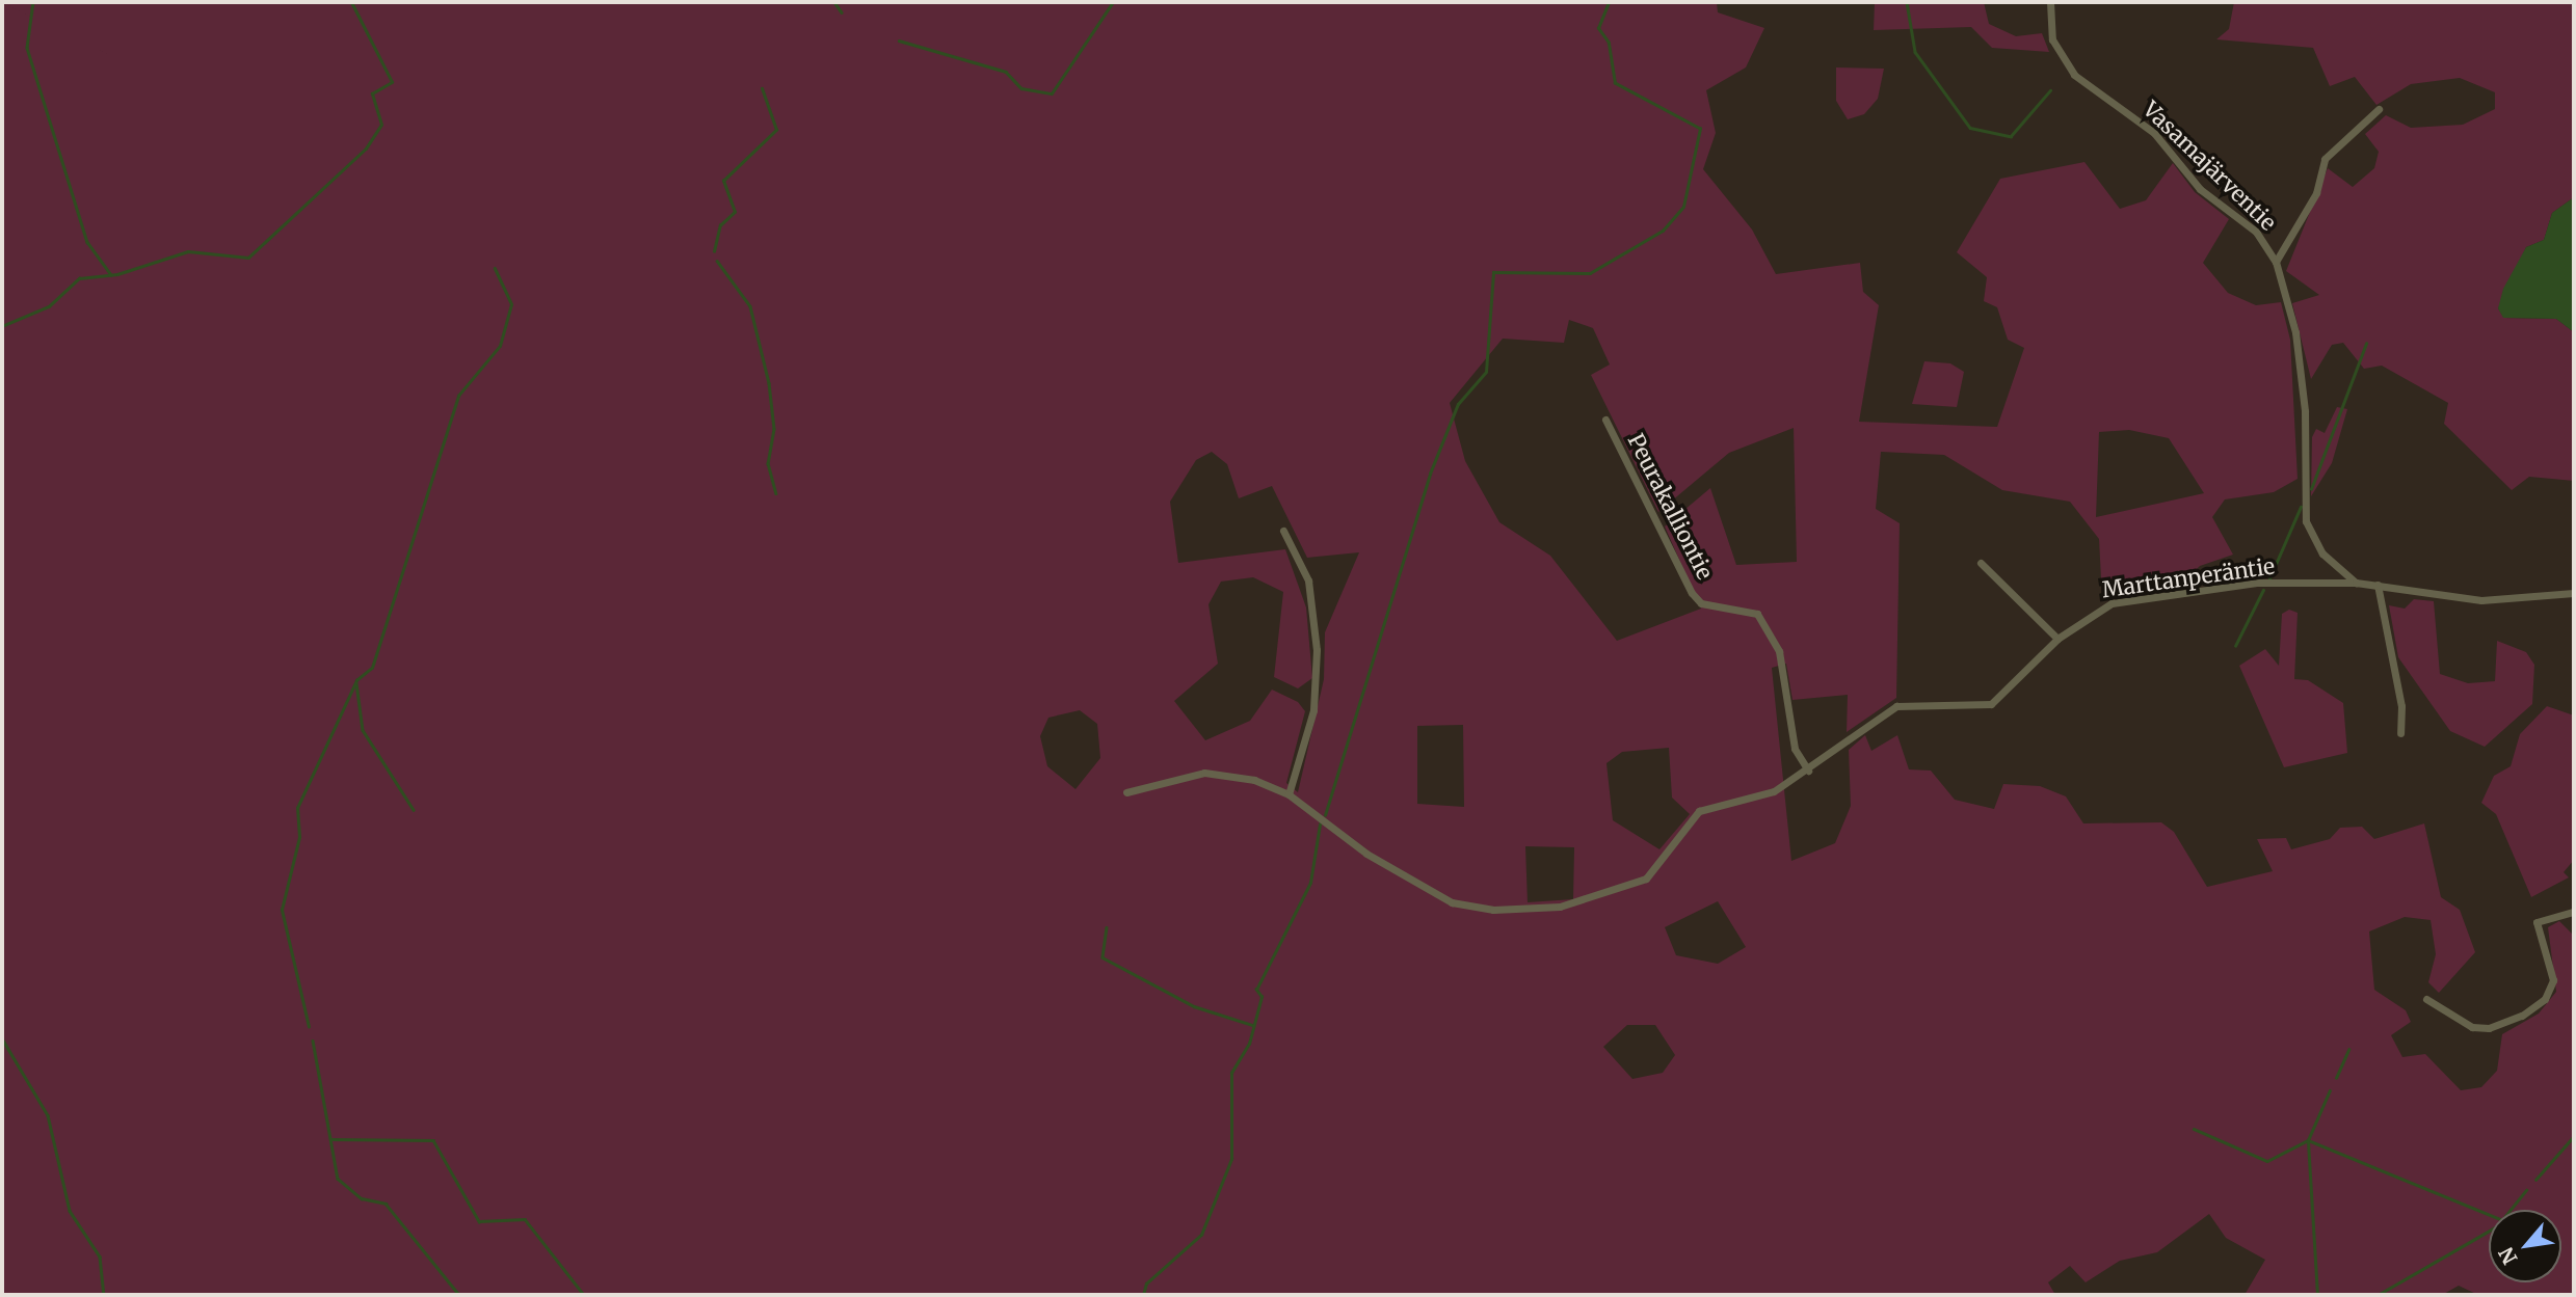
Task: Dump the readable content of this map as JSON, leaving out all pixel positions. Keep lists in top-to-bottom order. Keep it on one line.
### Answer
{"streets":{"street":["Vasamajärventie","Peurakalliontie","Marttanperäntie"]},"crossings":[["Vasamajärventie","Marttanperäntie"],["Peurakalliontie","Marttanperäntie"]],"north":"bottom left"}
